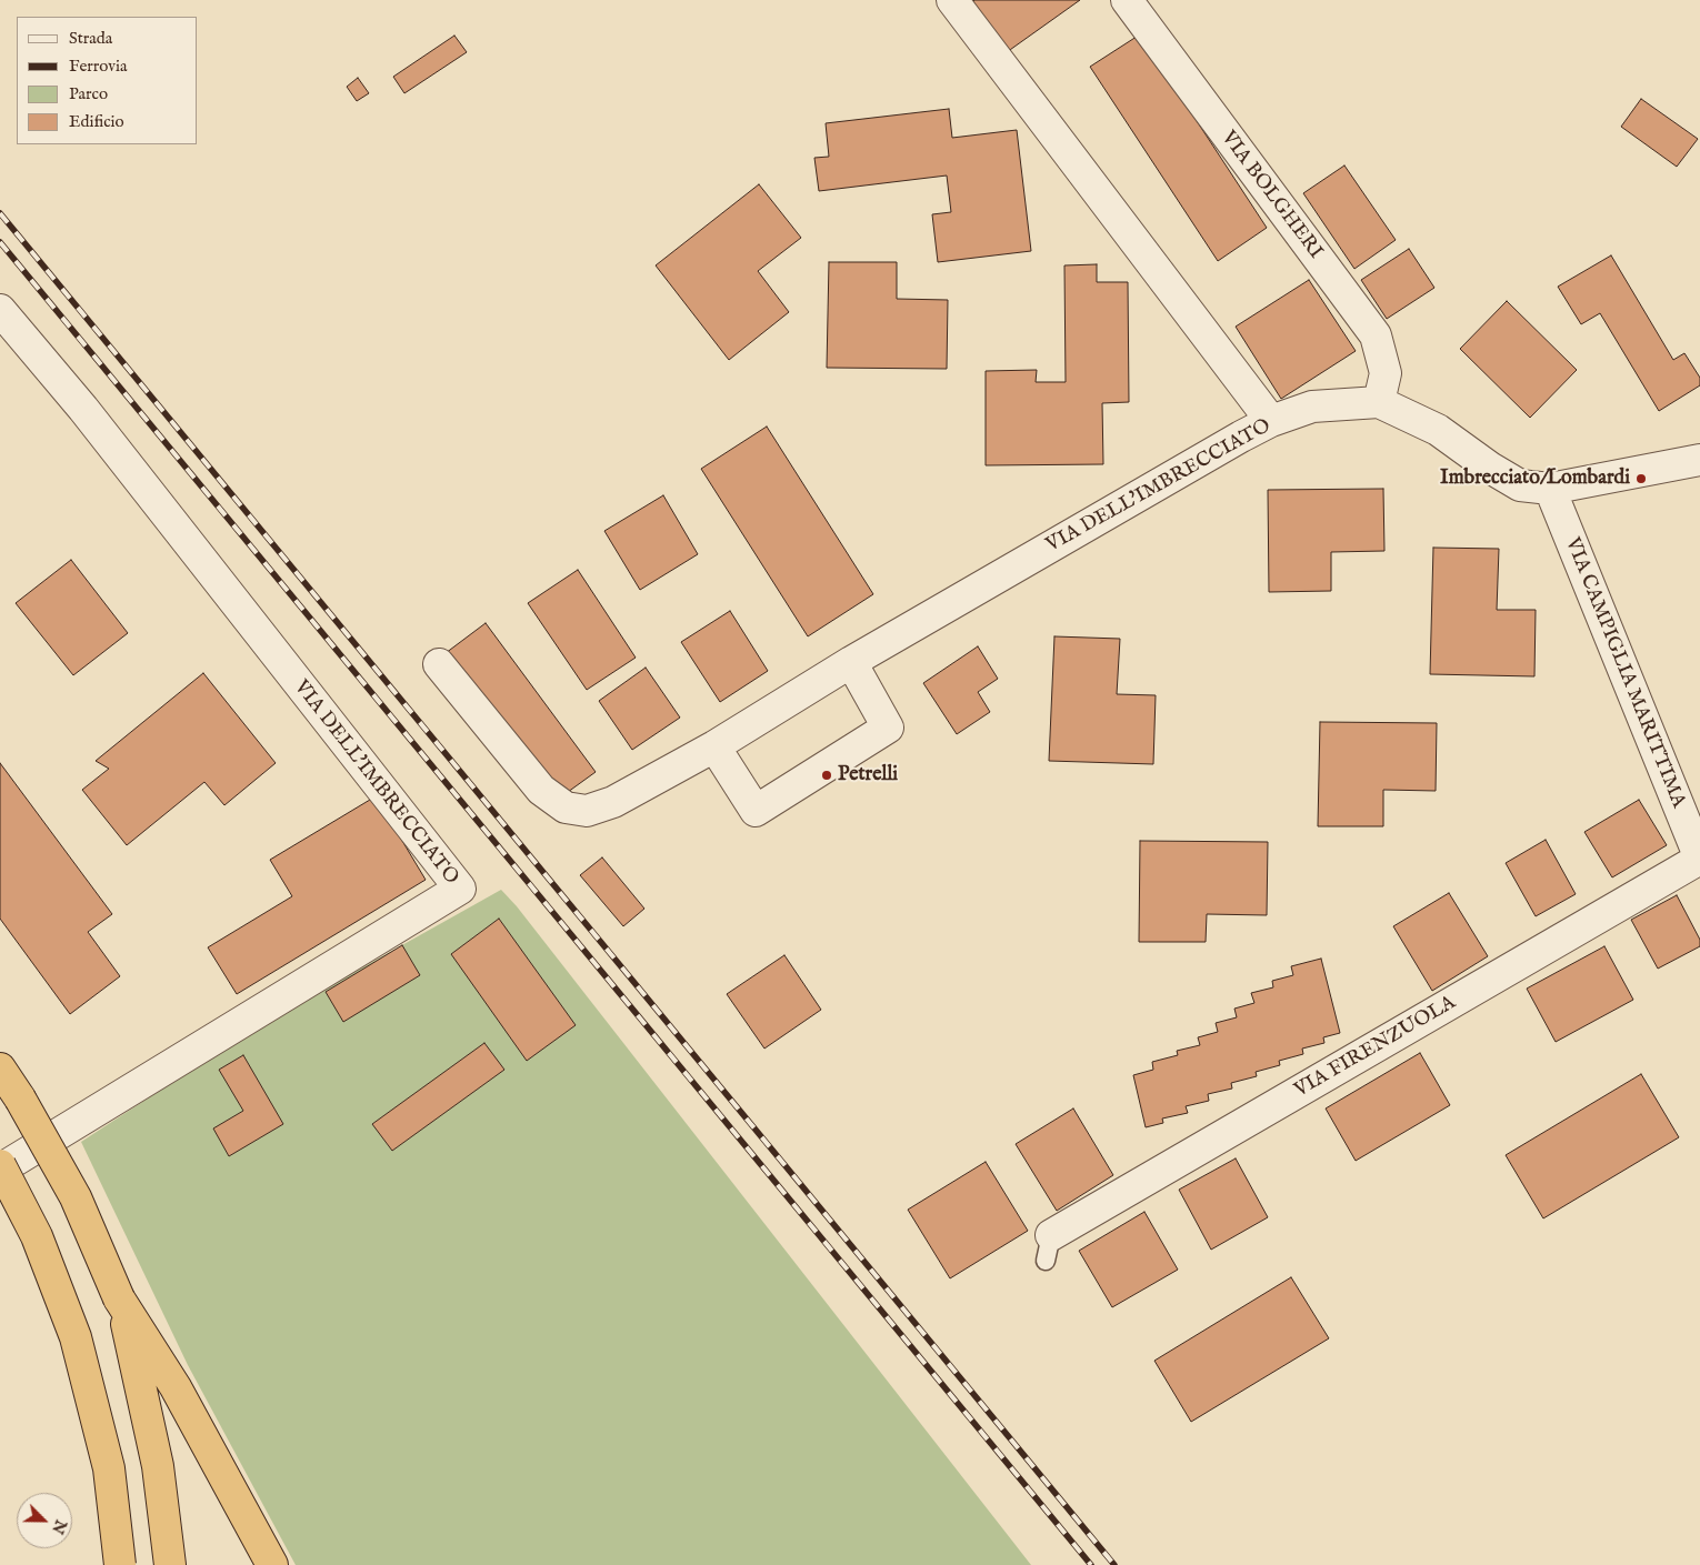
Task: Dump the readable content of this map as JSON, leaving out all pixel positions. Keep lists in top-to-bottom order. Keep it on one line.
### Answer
{"streets":{"street":["VIA BOLGHERI","VIA DELL'IMBRECCIATO","VIA CAMPIGLIA MARITTIMA","VIA FIRENZUOLA"]},"crossings":[["VIA BOLGHERI","VIA DELL'IMBRECCIATO"],["VIA DELL'IMBRECCIATO","VIA CAMPIGLIA MARITTIMA"],["VIA CAMPIGLIA MARITTIMA","VIA FIRENZUOLA"]],"places":["Imbrecciato/Lombardi","Petrelli"],"legend":["Strada","Ferrovia","Parco","Edificio"],"north":"bottom right"}
